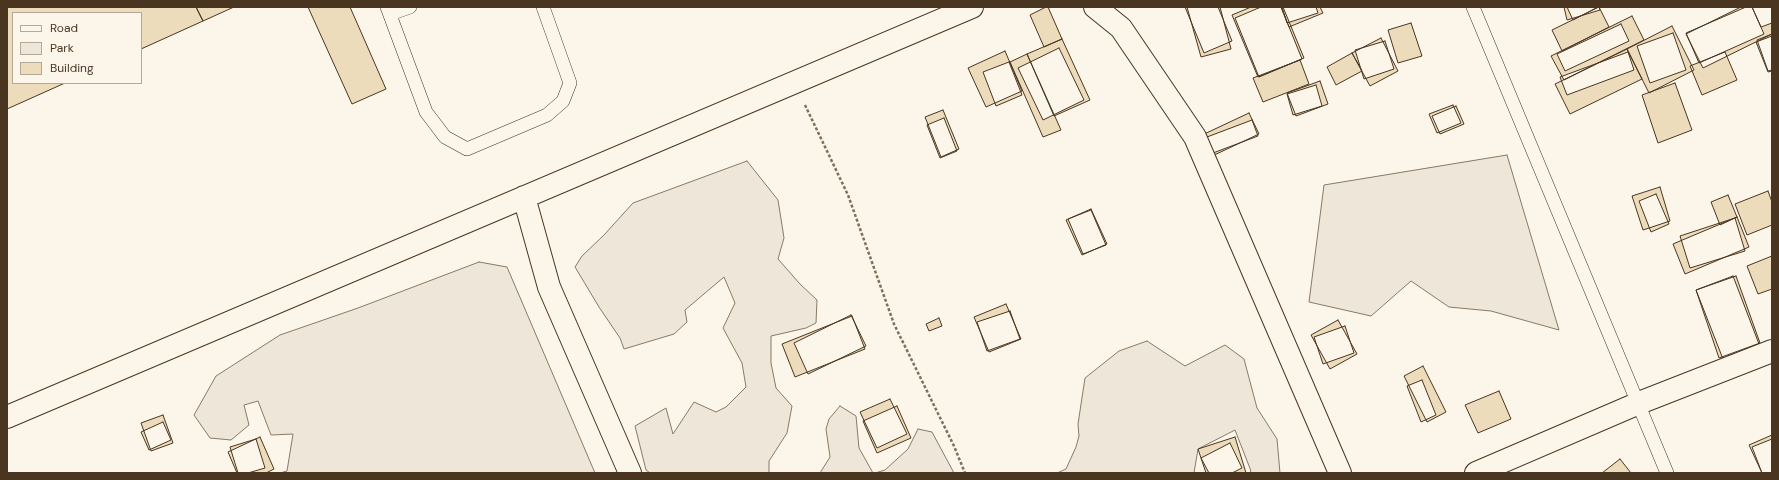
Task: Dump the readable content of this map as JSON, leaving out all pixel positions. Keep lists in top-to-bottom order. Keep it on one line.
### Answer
{"legend":["Road","Park","Building"]}
